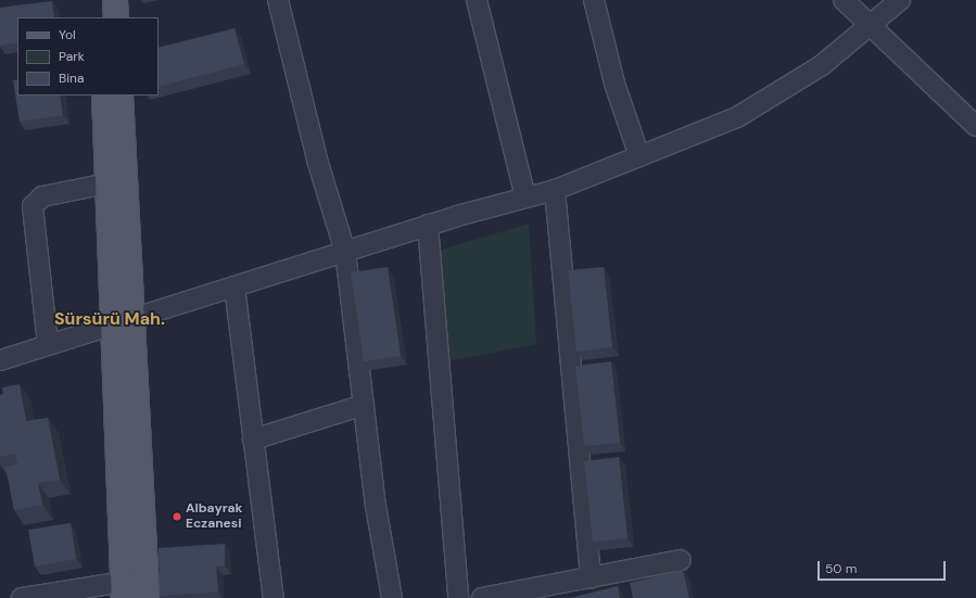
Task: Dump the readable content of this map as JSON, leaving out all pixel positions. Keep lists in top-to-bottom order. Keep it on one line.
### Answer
{"districts":["Sürsürü Mah."],"places":["Albayrak Eczanesi"],"legend":["Yol","Park","Bina"],"scale_bar":"50 m"}
